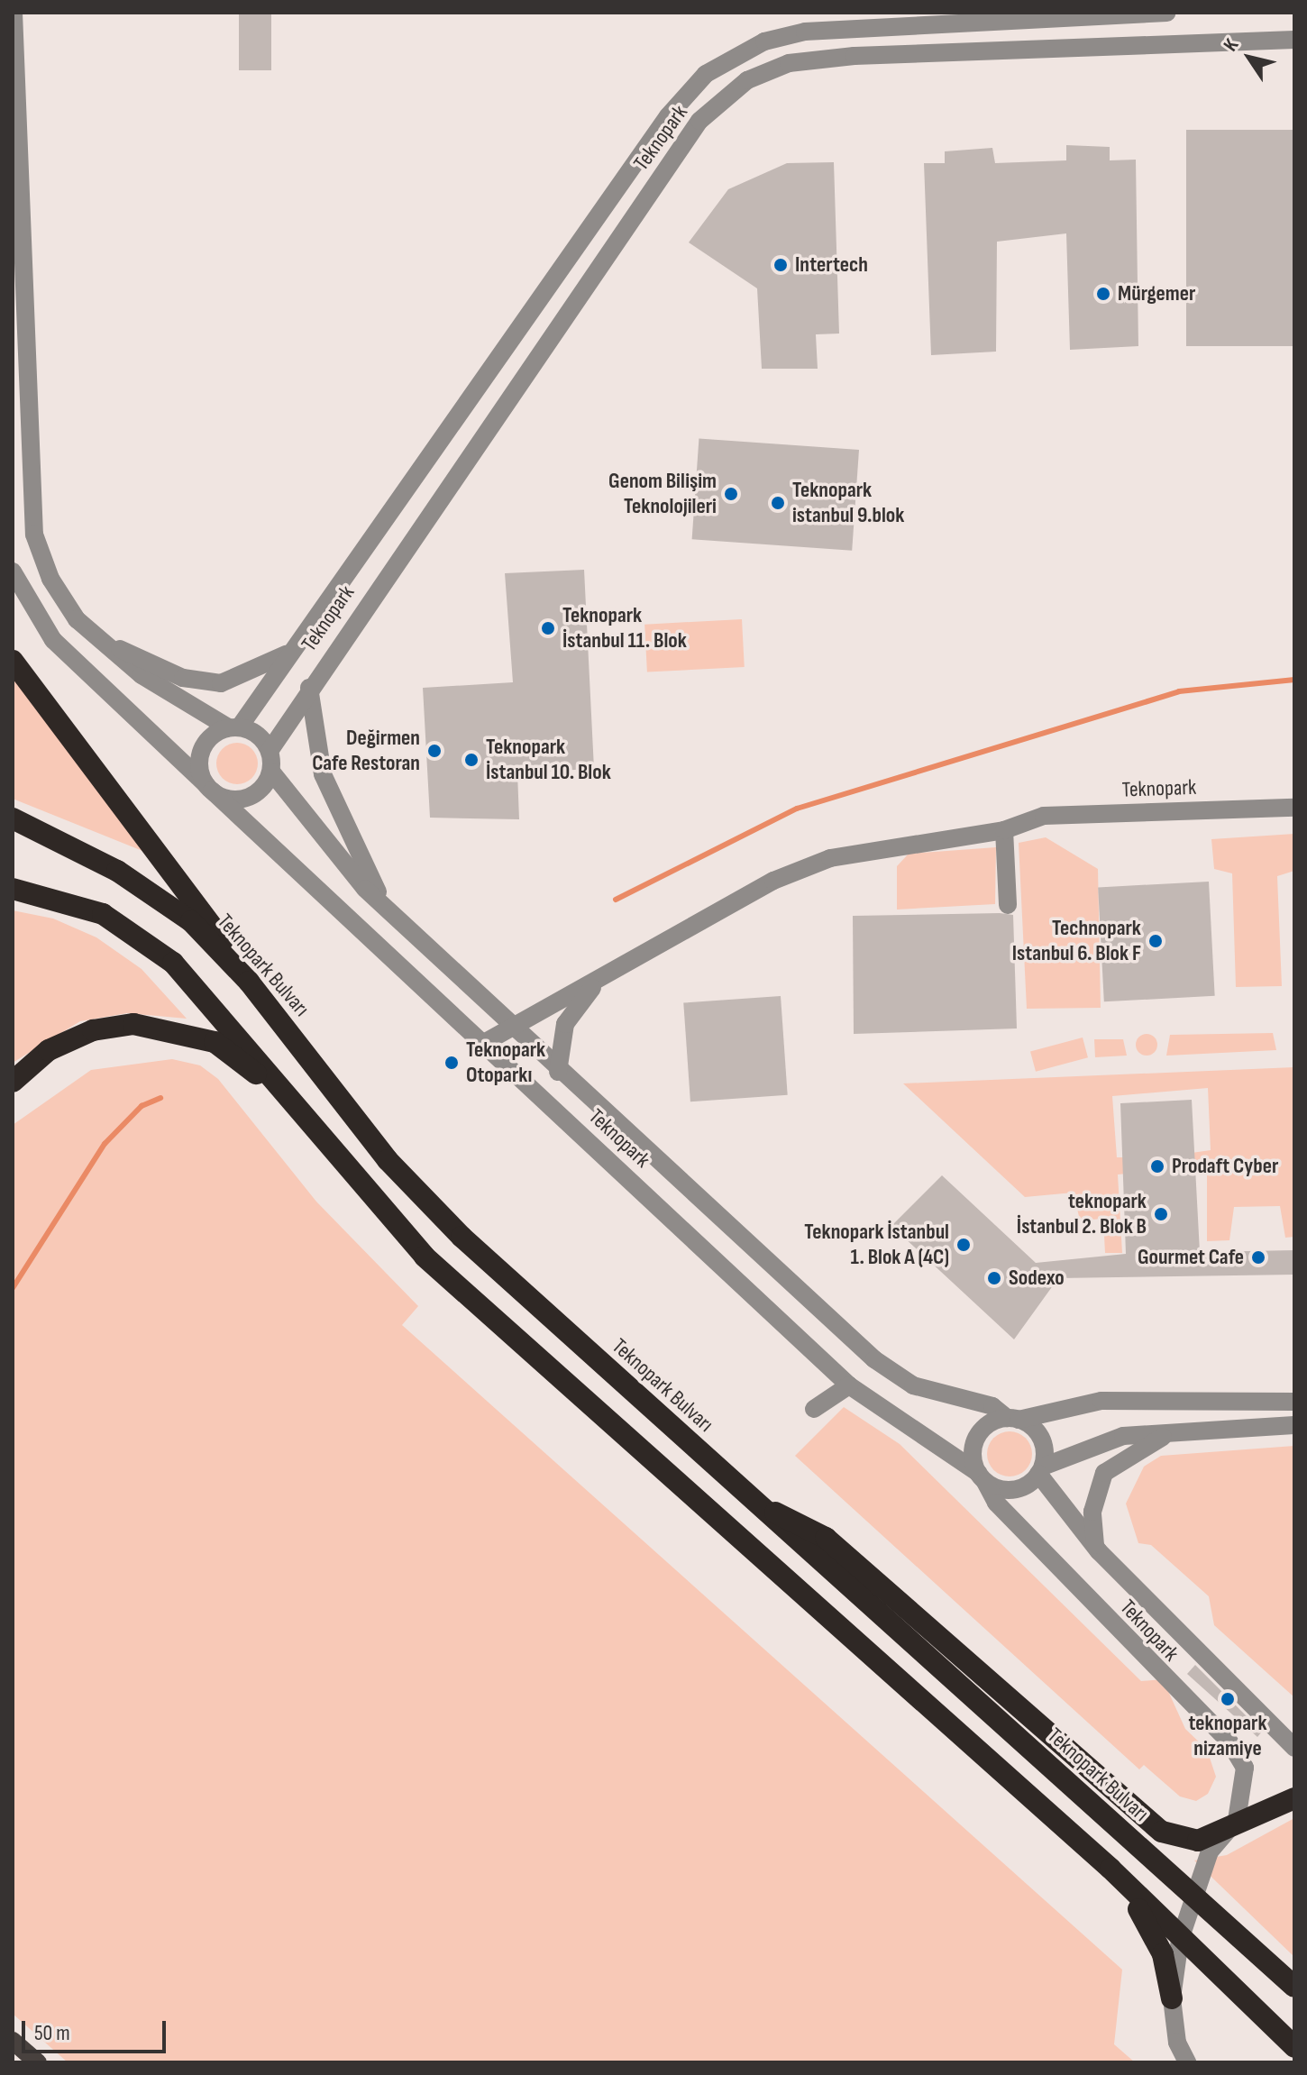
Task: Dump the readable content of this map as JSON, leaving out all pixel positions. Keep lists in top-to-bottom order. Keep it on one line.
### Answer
{"streets":{"highway":["Teknopark Bulvarı"],"street":["Teknopark"]},"places":["Intertech","Mürgemer","Genom Bilişim Teknolojileri","Teknopark istanbul 9.blok","Teknopark İstanbul 11. Blok","Değirmen Cafe Restoran","Teknopark İstanbul 10. Blok","Technopark Istanbul 6. Blok F","Teknopark Otoparkı","Prodaft Cyber","teknopark İstanbul 2. Blok B","Teknopark İstanbul 1. Blok A (4C)","Gourmet Cafe","Sodexo","teknopark nizamiye"],"scale_bar":"50 m","north":"top left"}
